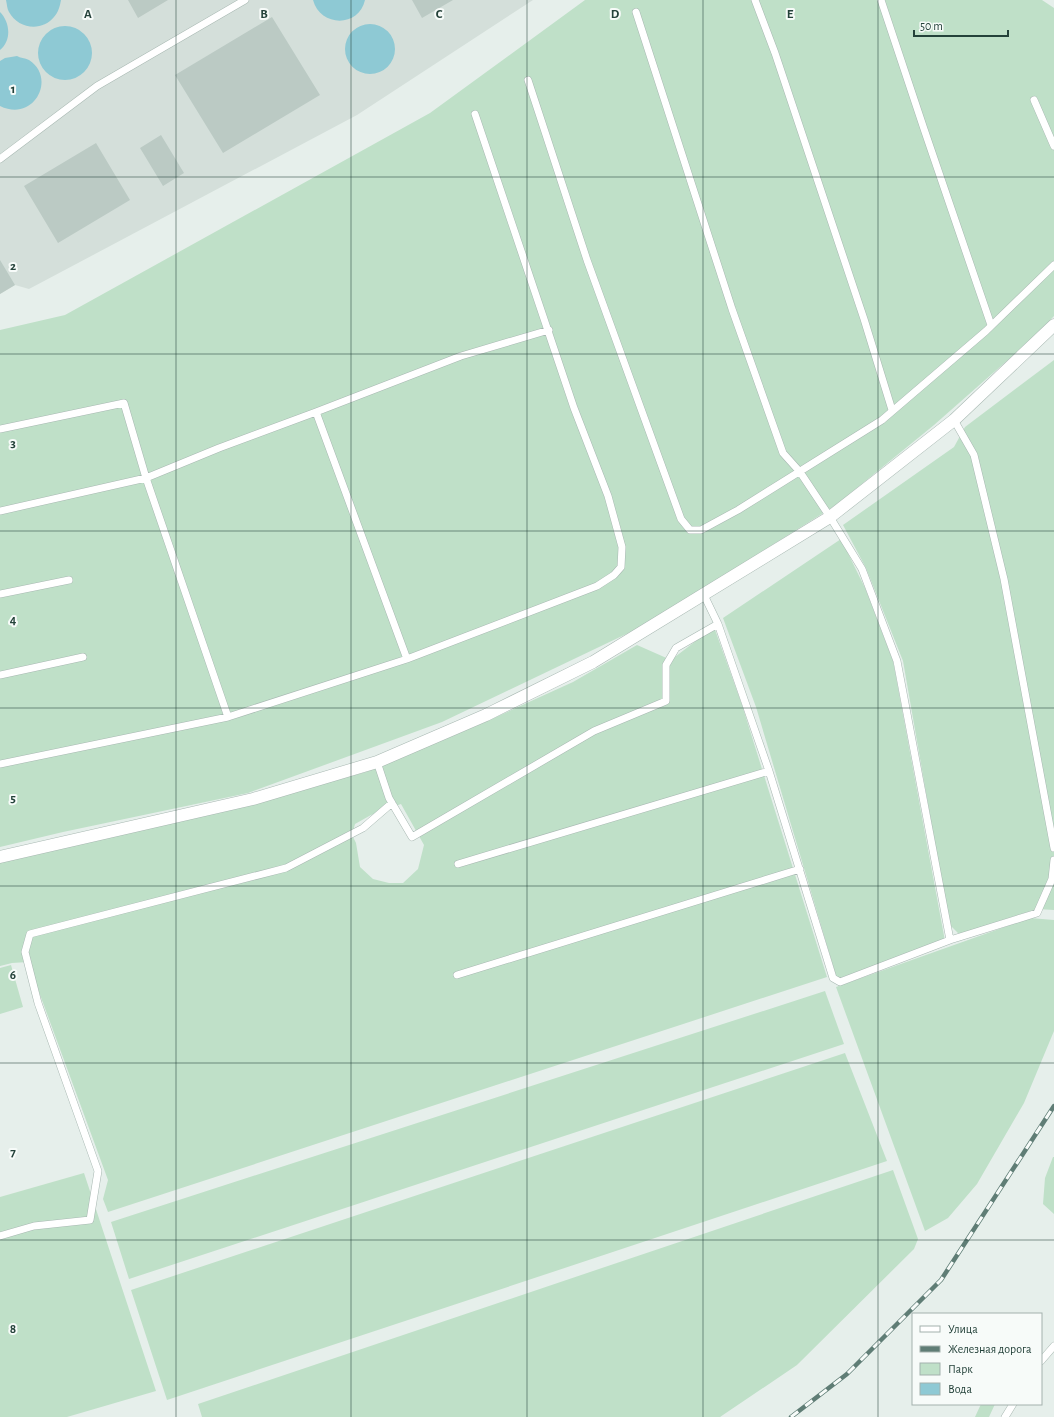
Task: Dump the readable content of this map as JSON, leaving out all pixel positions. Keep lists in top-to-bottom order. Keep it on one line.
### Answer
{"legend":["Улица","Железная дорога","Парк","Вода"],"scale_bar":"50 m","grid":{"columns":["A","B","C","D","E"],"rows":["1","2","3","4","5","6","7","8"]}}
